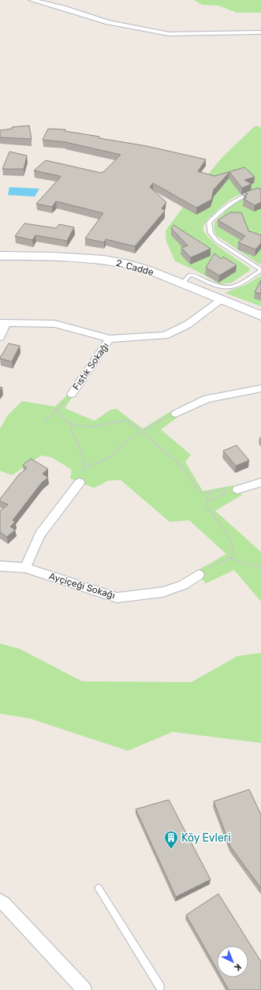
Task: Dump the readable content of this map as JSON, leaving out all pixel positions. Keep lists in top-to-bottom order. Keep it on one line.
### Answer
{"streets":{"street":["2. Cadde","Fıstık Sokağı","Ayçiçeği Sokağı"]},"places":{"building":["Köy Evleri"]},"north":"bottom right"}
